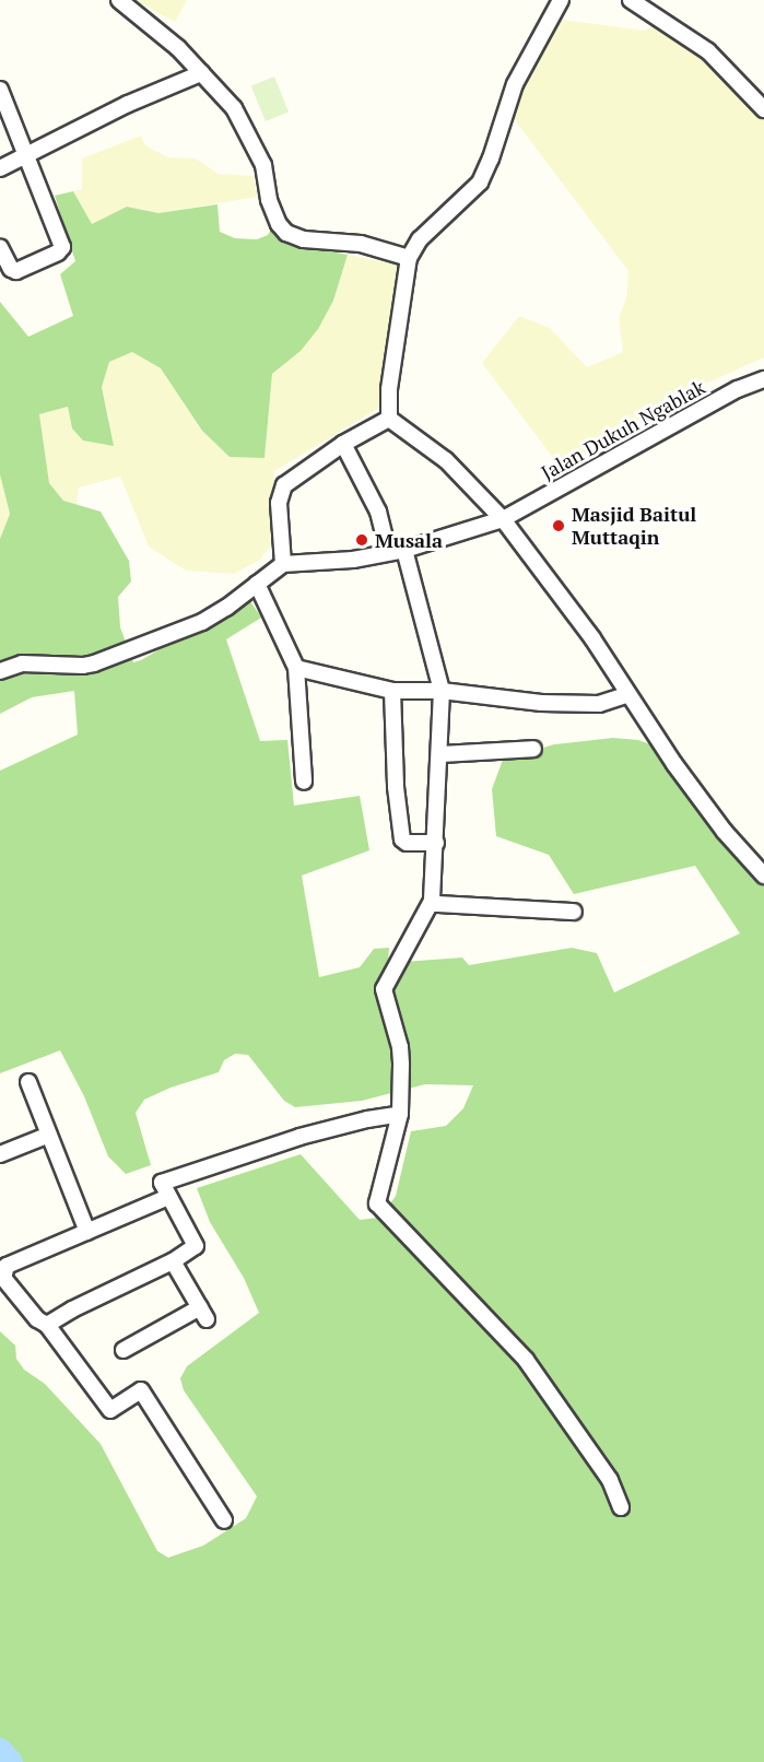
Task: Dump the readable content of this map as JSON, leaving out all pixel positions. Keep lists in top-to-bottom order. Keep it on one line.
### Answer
{"streets":{"street":["Jalan Dukuh Ngablak"]},"places":["Masjid Baitul Muttaqin","Musala"]}
